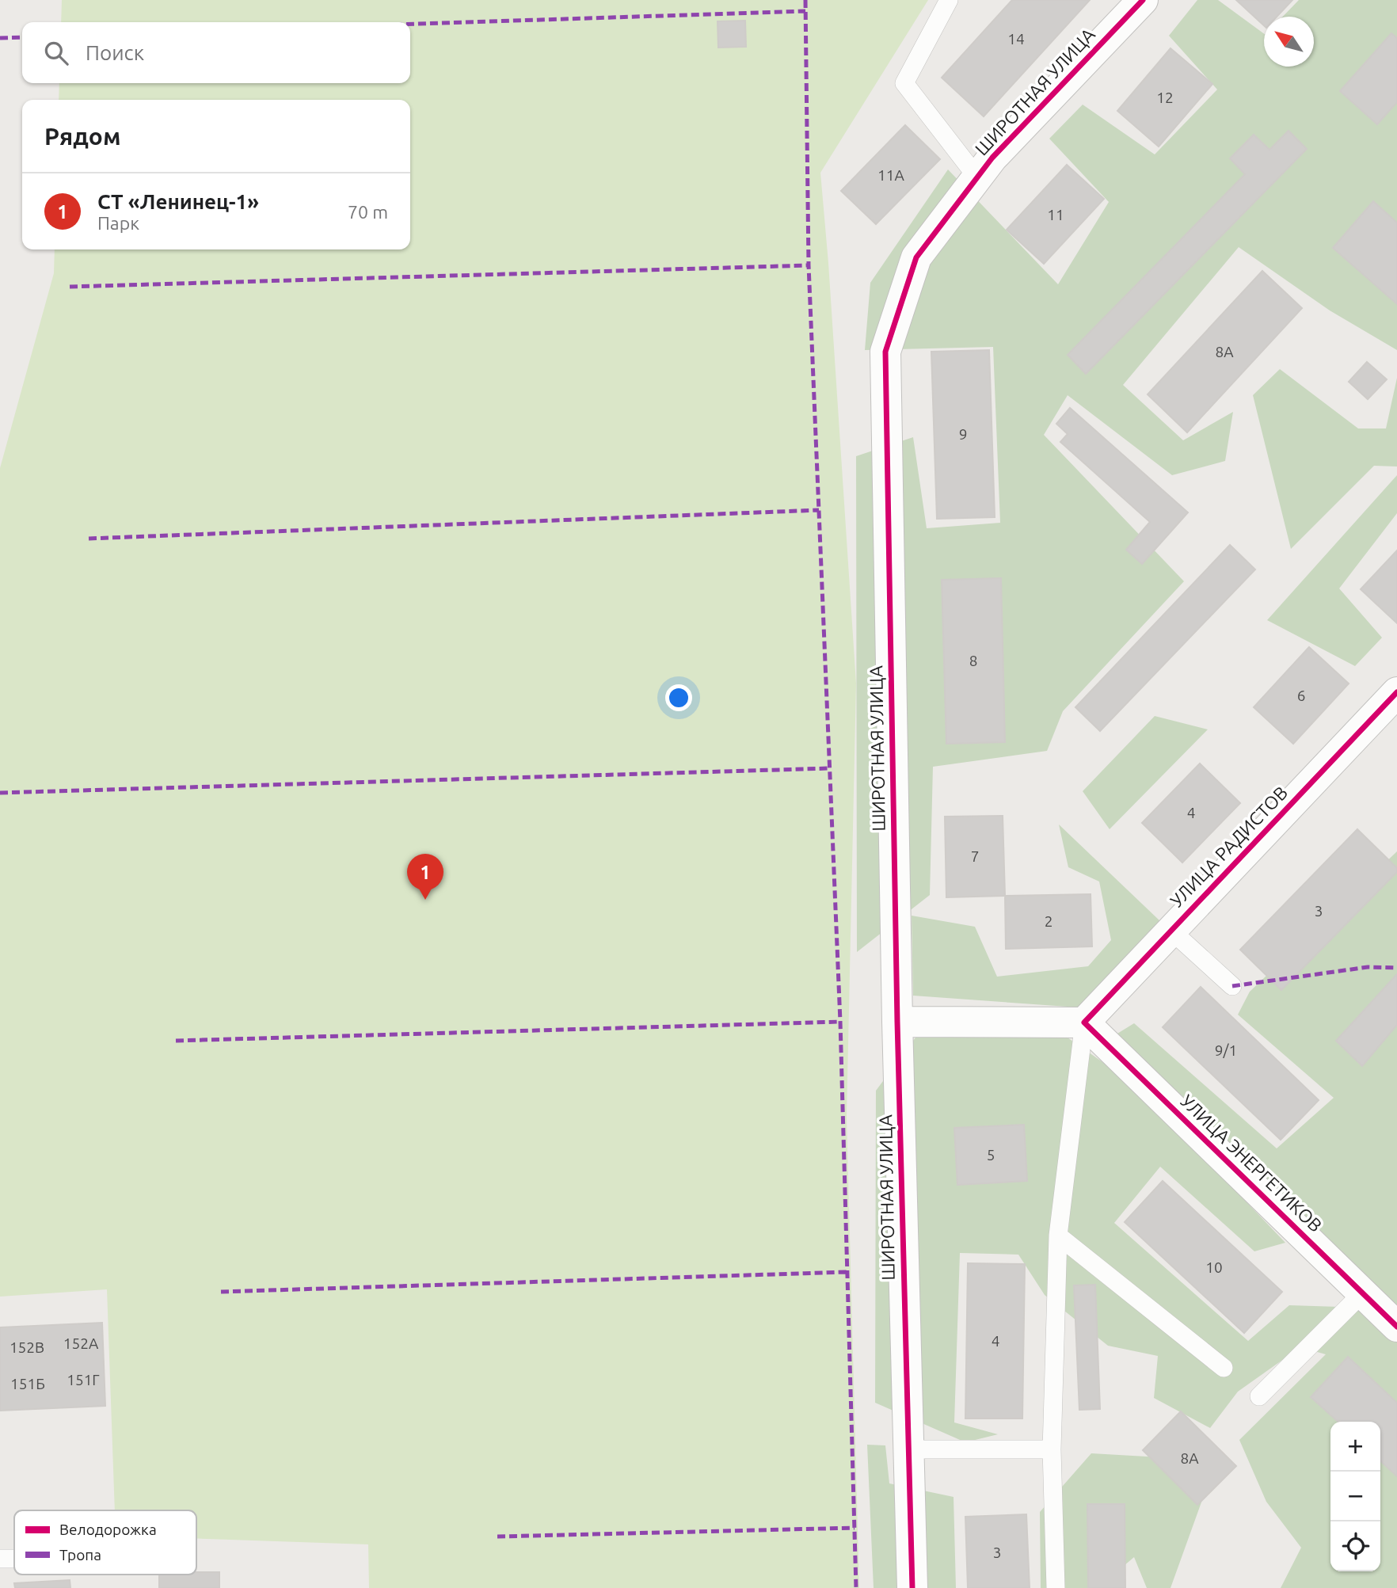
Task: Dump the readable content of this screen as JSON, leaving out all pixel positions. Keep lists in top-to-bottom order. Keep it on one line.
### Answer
{"streets":{"street":["ШИРОТНАЯ УЛИЦА","УЛИЦА РАДИСТОВ","УЛИЦА ЭНЕРГЕТИКОВ"]},"crossings":[["УЛИЦА РАДИСТОВ","УЛИЦА ЭНЕРГЕТИКОВ"]],"house_numbers":["14","12","11А","11","8А","9","8","6","4","7","3","2","9/1","5","10","4","152А","152В","151Г","151Б","8А","3"],"legend":["Велодорожка","Тропа"],"north":"top left","page":{"search":"Поиск","heading":"Рядом","list":[{"mark":"1","name":"СТ «Ленинец-1»","note":"Парк","value":"70 m"}],"pins":"1","map_buttons":["+","−"]}}
